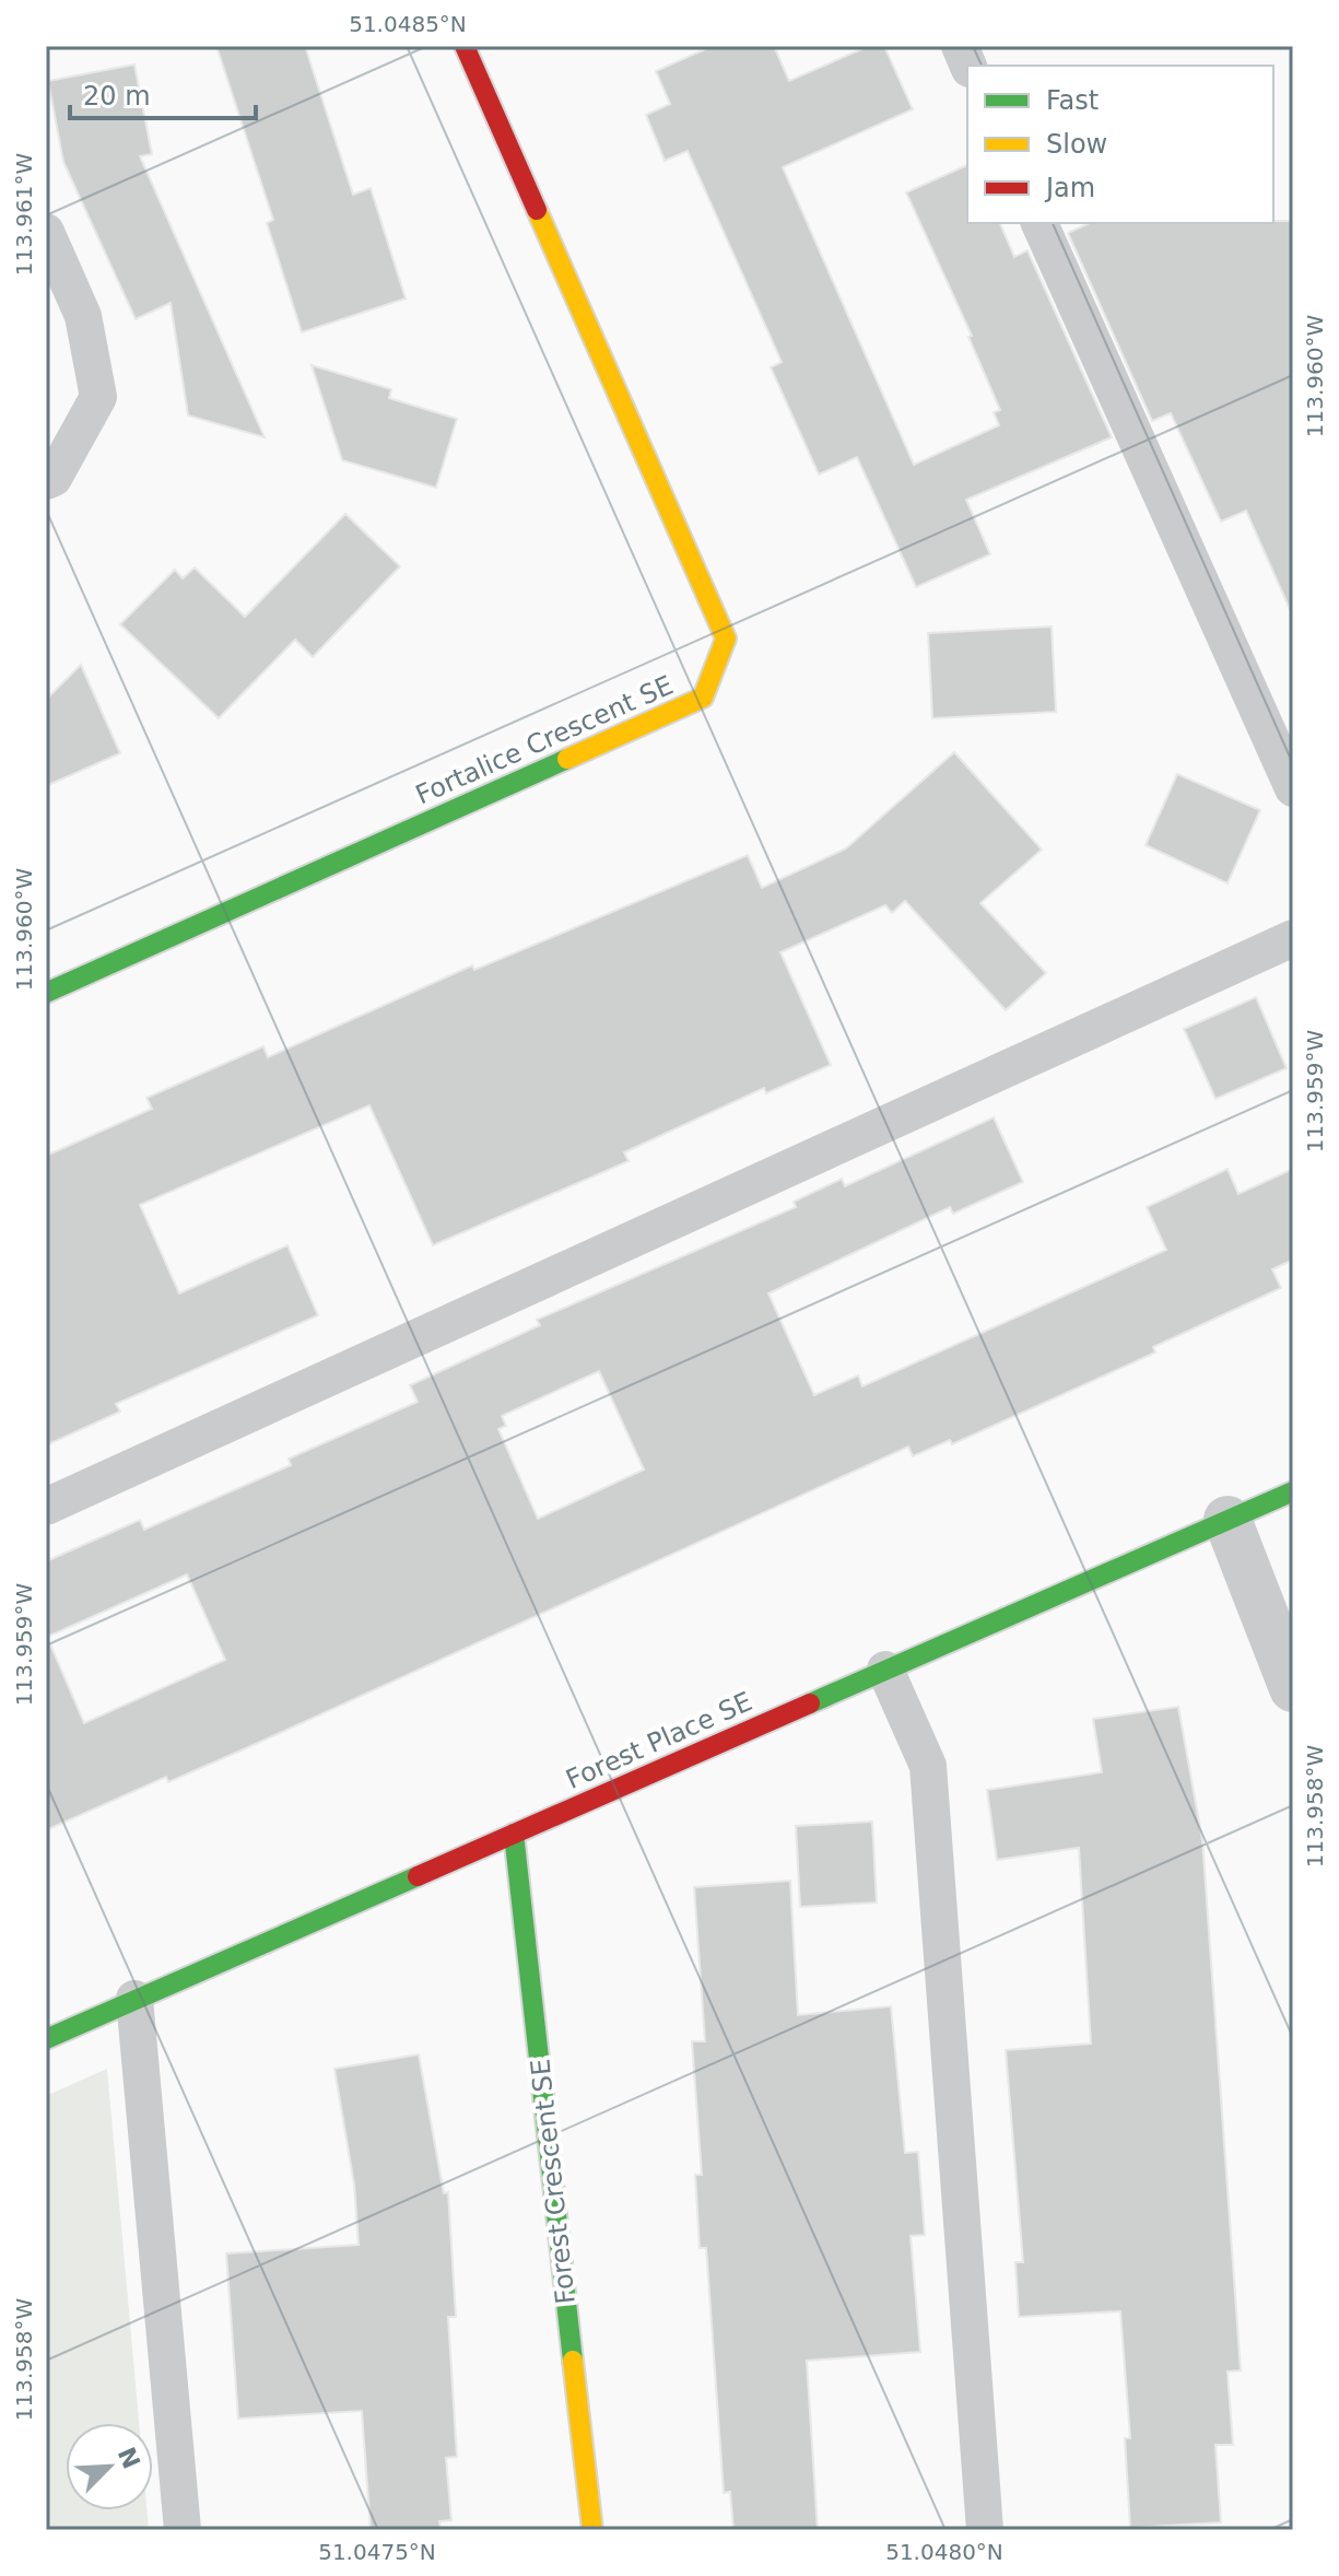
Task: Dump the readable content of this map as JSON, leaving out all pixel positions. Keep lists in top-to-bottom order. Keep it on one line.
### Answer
{"streets":{"street":["Fortalice Crescent SE","Forest Place SE","Forest Crescent SE"]},"crossings":[["Forest Place SE","Forest Crescent SE"]],"legend":["Fast","Slow","Jam"],"scale_bar":"20 m","north":"top right","coordinates":["51.0485°N","113.961°W","113.960°W","113.959°W","113.958°W","51.0475°N","51.0480°N"]}
